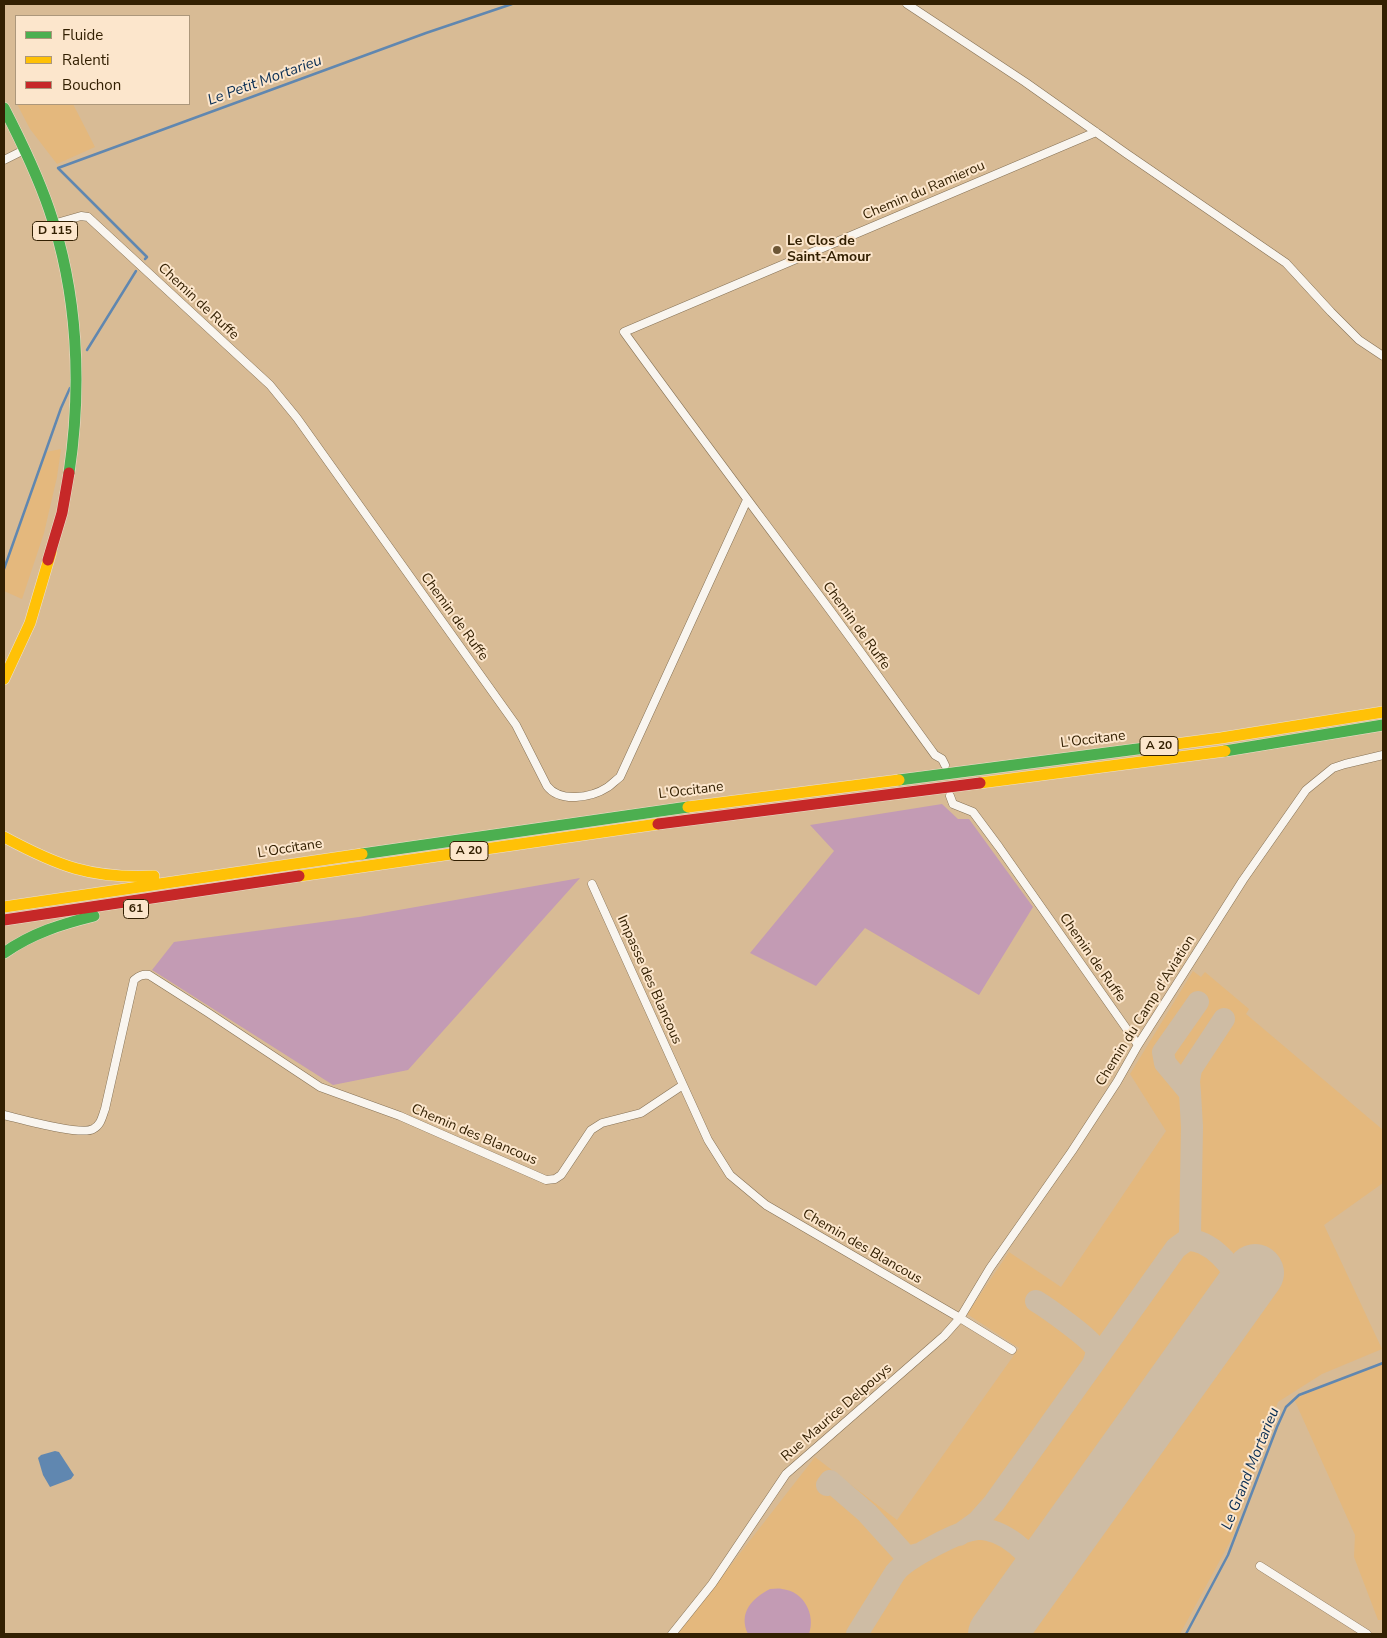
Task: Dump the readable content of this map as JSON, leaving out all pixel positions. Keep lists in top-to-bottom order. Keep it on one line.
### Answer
{"streets":{"main road":["D 115","L'Occitane","A 20","61"],"street":["Chemin du Ramierou","Chemin de Ruffe","Impasse des Blancous","Chemin du Camp d'Aviation","Chemin des Blancous","Rue Maurice Delpouys"]},"crossings":[["Chemin du Ramierou","Chemin de Ruffe"],["D 115","Chemin de Ruffe"],["Chemin de Ruffe","Chemin du Camp d'Aviation"],["L'Occitane","61"],["Impasse des Blancous","Chemin des Blancous"],["Chemin du Camp d'Aviation","Chemin des Blancous"],["Chemin du Camp d'Aviation","Rue Maurice Delpouys"],["Chemin des Blancous","Rue Maurice Delpouys"]],"water":["Le Petit Mortarieu","Le Grand Mortarieu"],"places":["Le Clos de Saint-Amour"],"legend":["Fluide","Ralenti","Bouchon"]}
